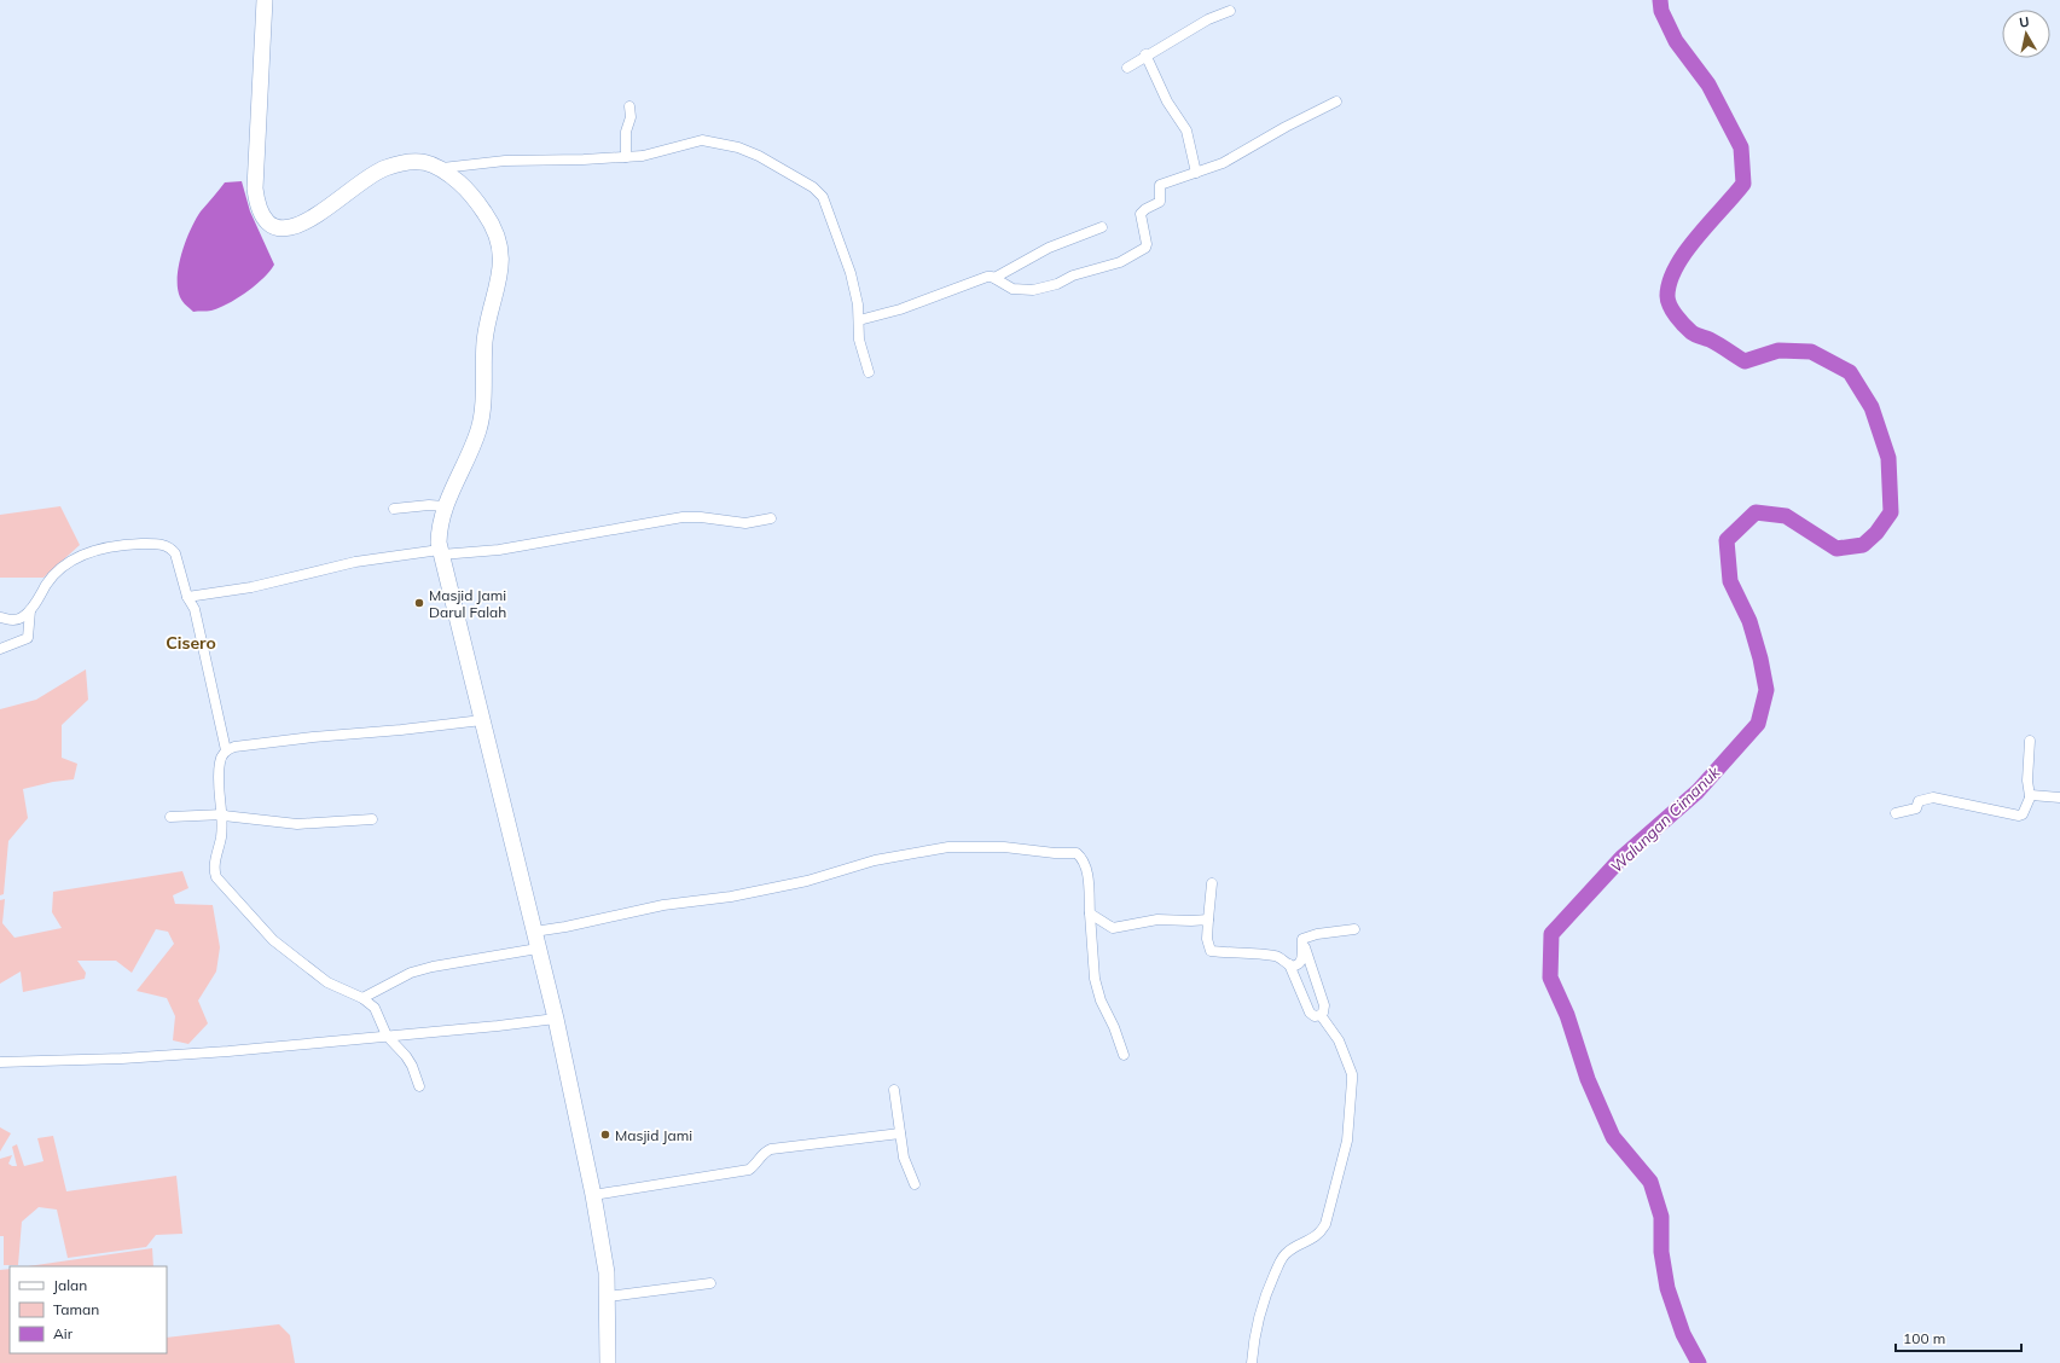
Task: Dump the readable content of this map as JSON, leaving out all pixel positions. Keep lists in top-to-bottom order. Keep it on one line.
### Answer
{"districts":["Cisero"],"water":["Walungan Cimanuk"],"places":["Masjid Jami Darul Falah","Masjid Jami"],"legend":["Jalan","Taman","Air"],"scale_bar":"100 m","north":"top"}
